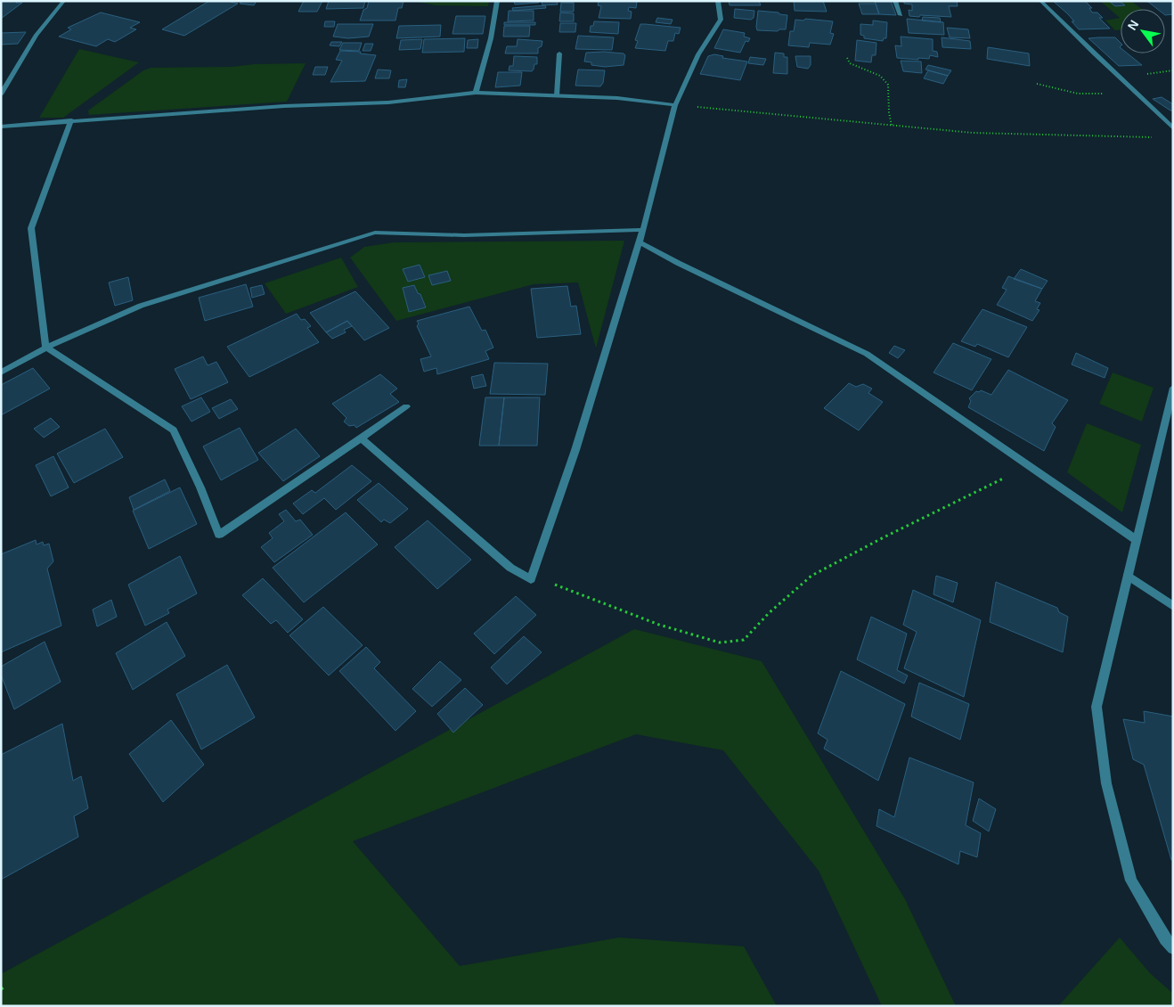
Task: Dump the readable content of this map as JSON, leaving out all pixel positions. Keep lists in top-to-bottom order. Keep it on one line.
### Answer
{"north":"top left"}
